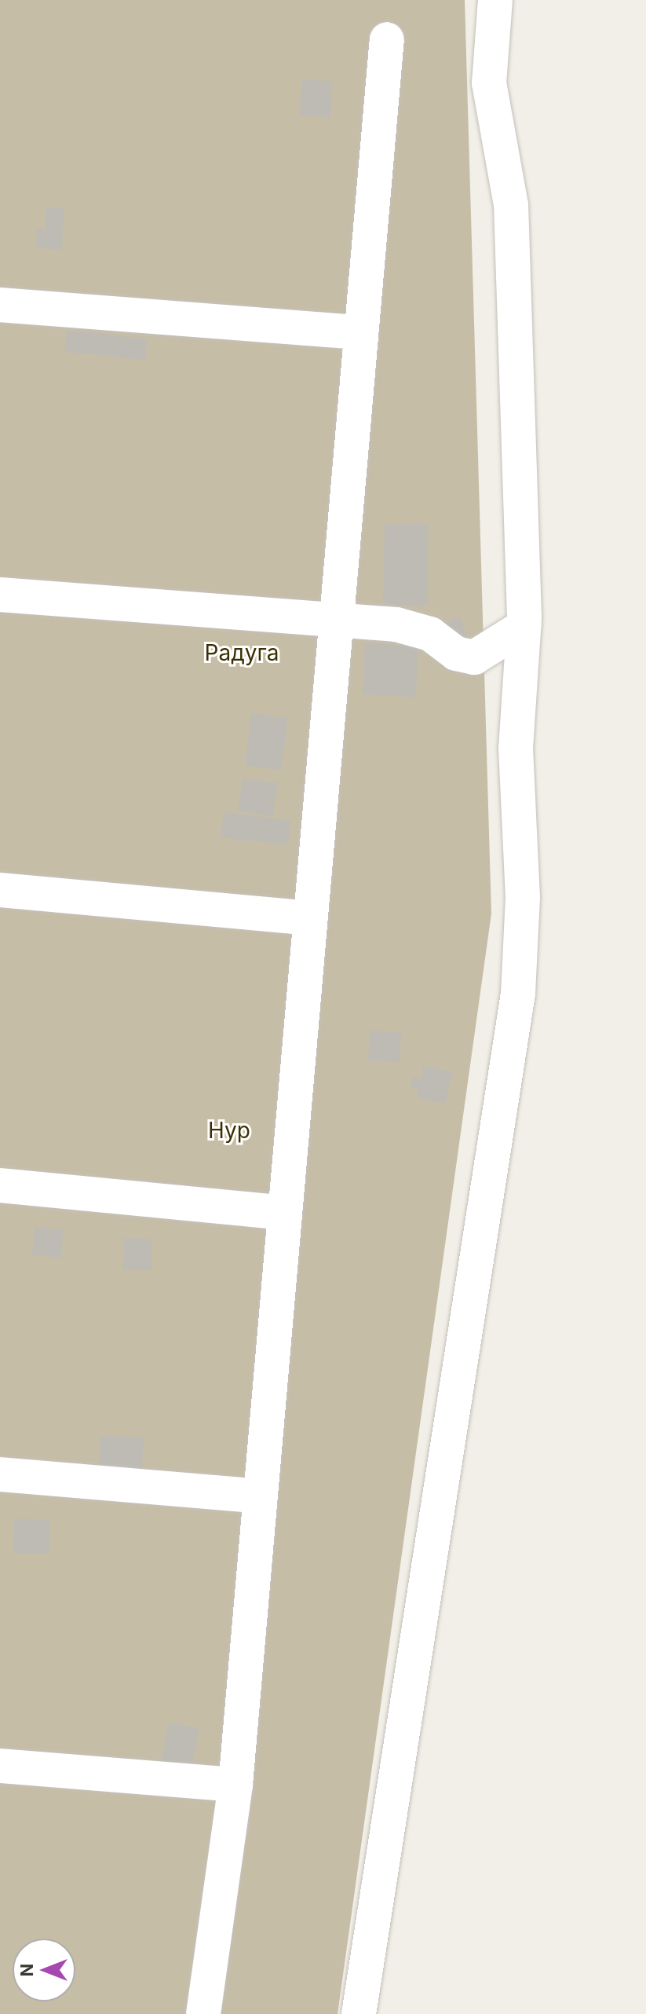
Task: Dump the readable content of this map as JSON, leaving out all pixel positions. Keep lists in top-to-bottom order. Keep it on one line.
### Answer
{"parks":["Радуга","Нур"],"north":"left"}
